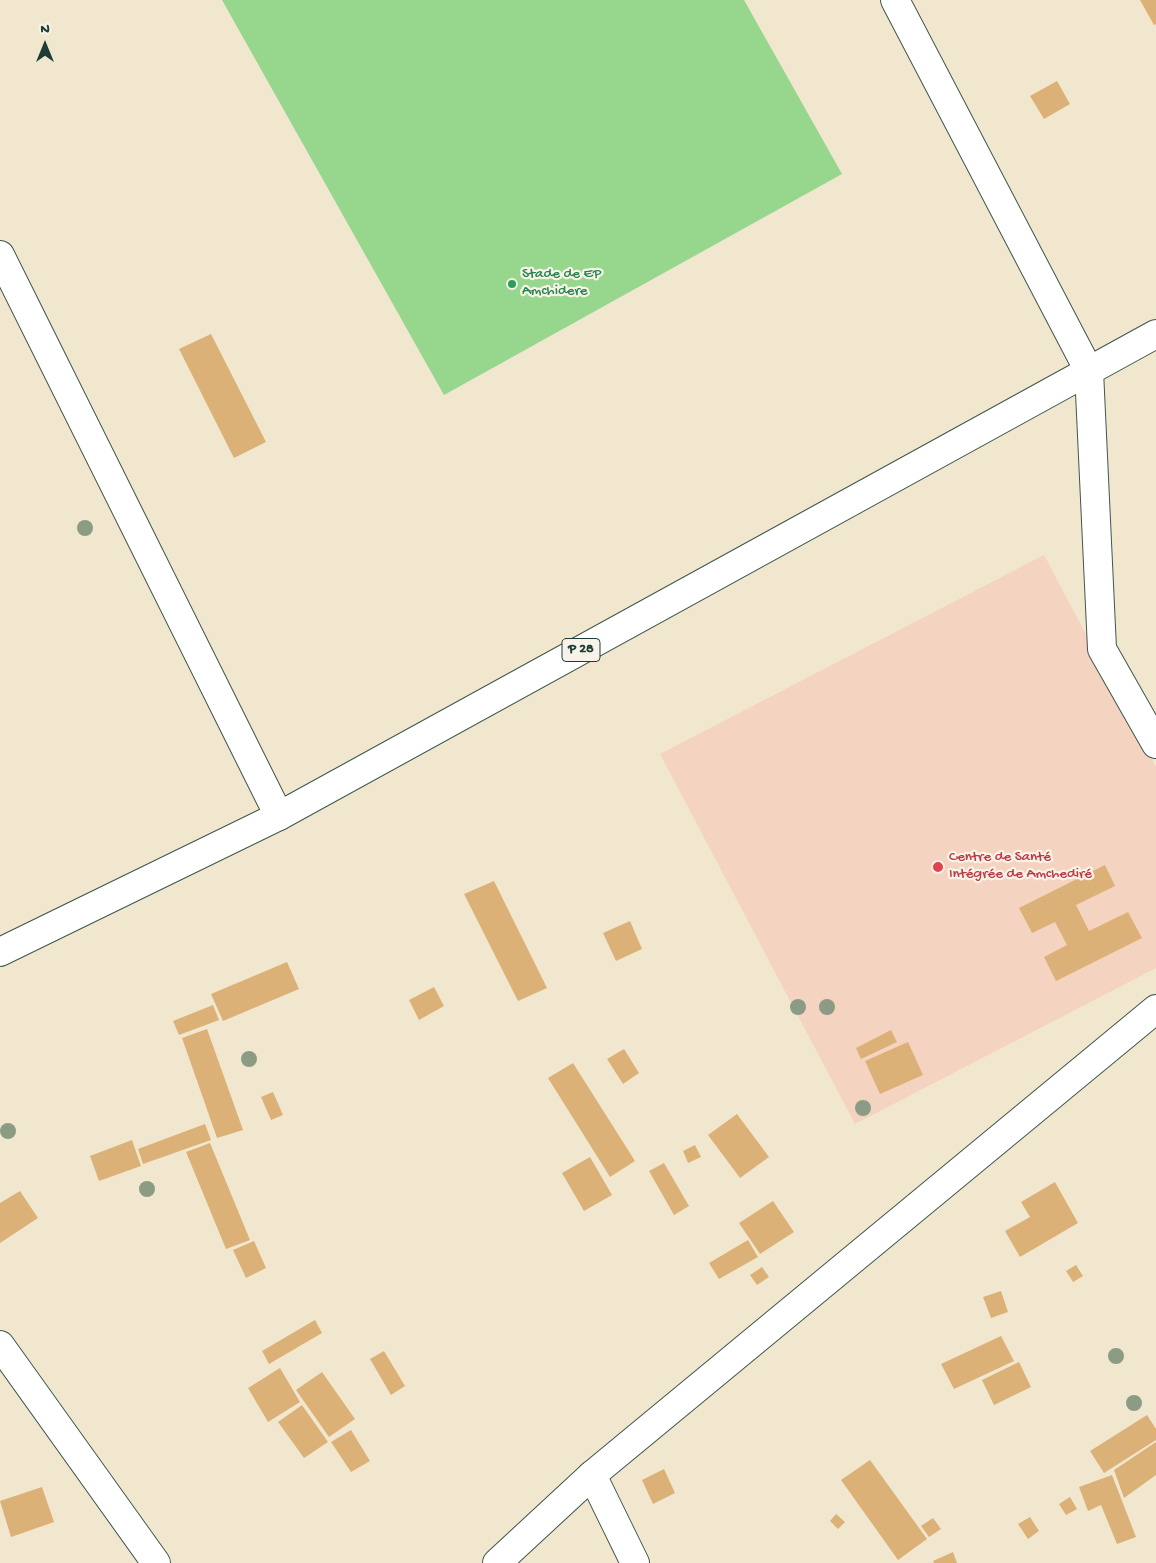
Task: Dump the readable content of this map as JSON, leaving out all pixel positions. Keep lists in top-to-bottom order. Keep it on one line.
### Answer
{"streets":{"street":["P 28"]},"places":["Stade de EP Amchidere","Centre de Santé Intégrée de Amchediré"],"north":"top"}
